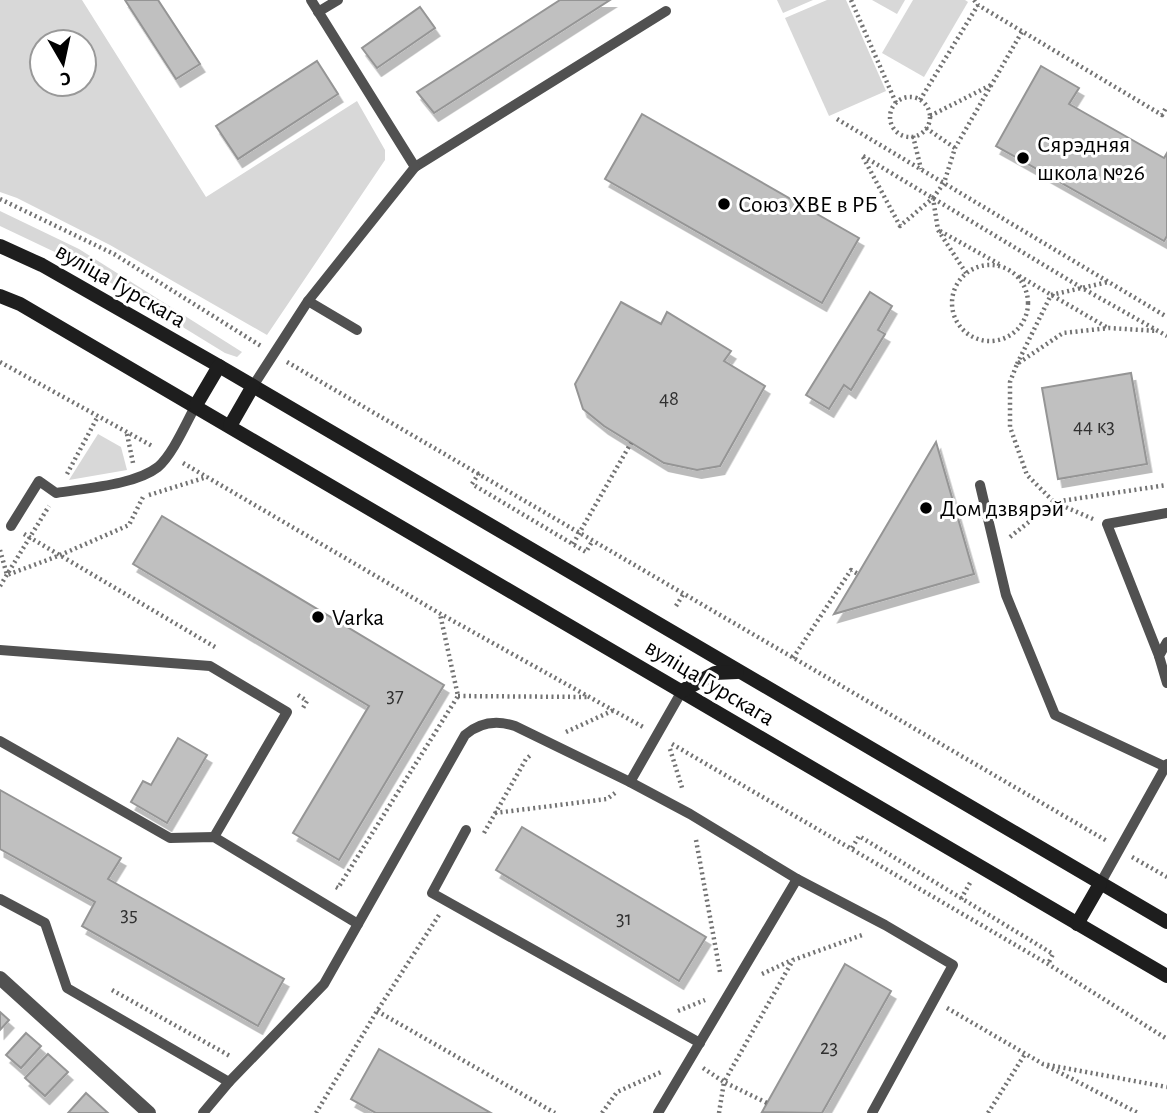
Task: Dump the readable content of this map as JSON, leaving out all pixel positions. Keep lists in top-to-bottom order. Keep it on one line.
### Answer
{"streets":{"main road":["вуліца Гурскага"]},"places":["Сярэдняя школа №26","Союз ХВЕ в РБ","Дом дзвярэй","Varka"],"house_numbers":["48","44 к3","37","35","31","23"],"north":"bottom"}
